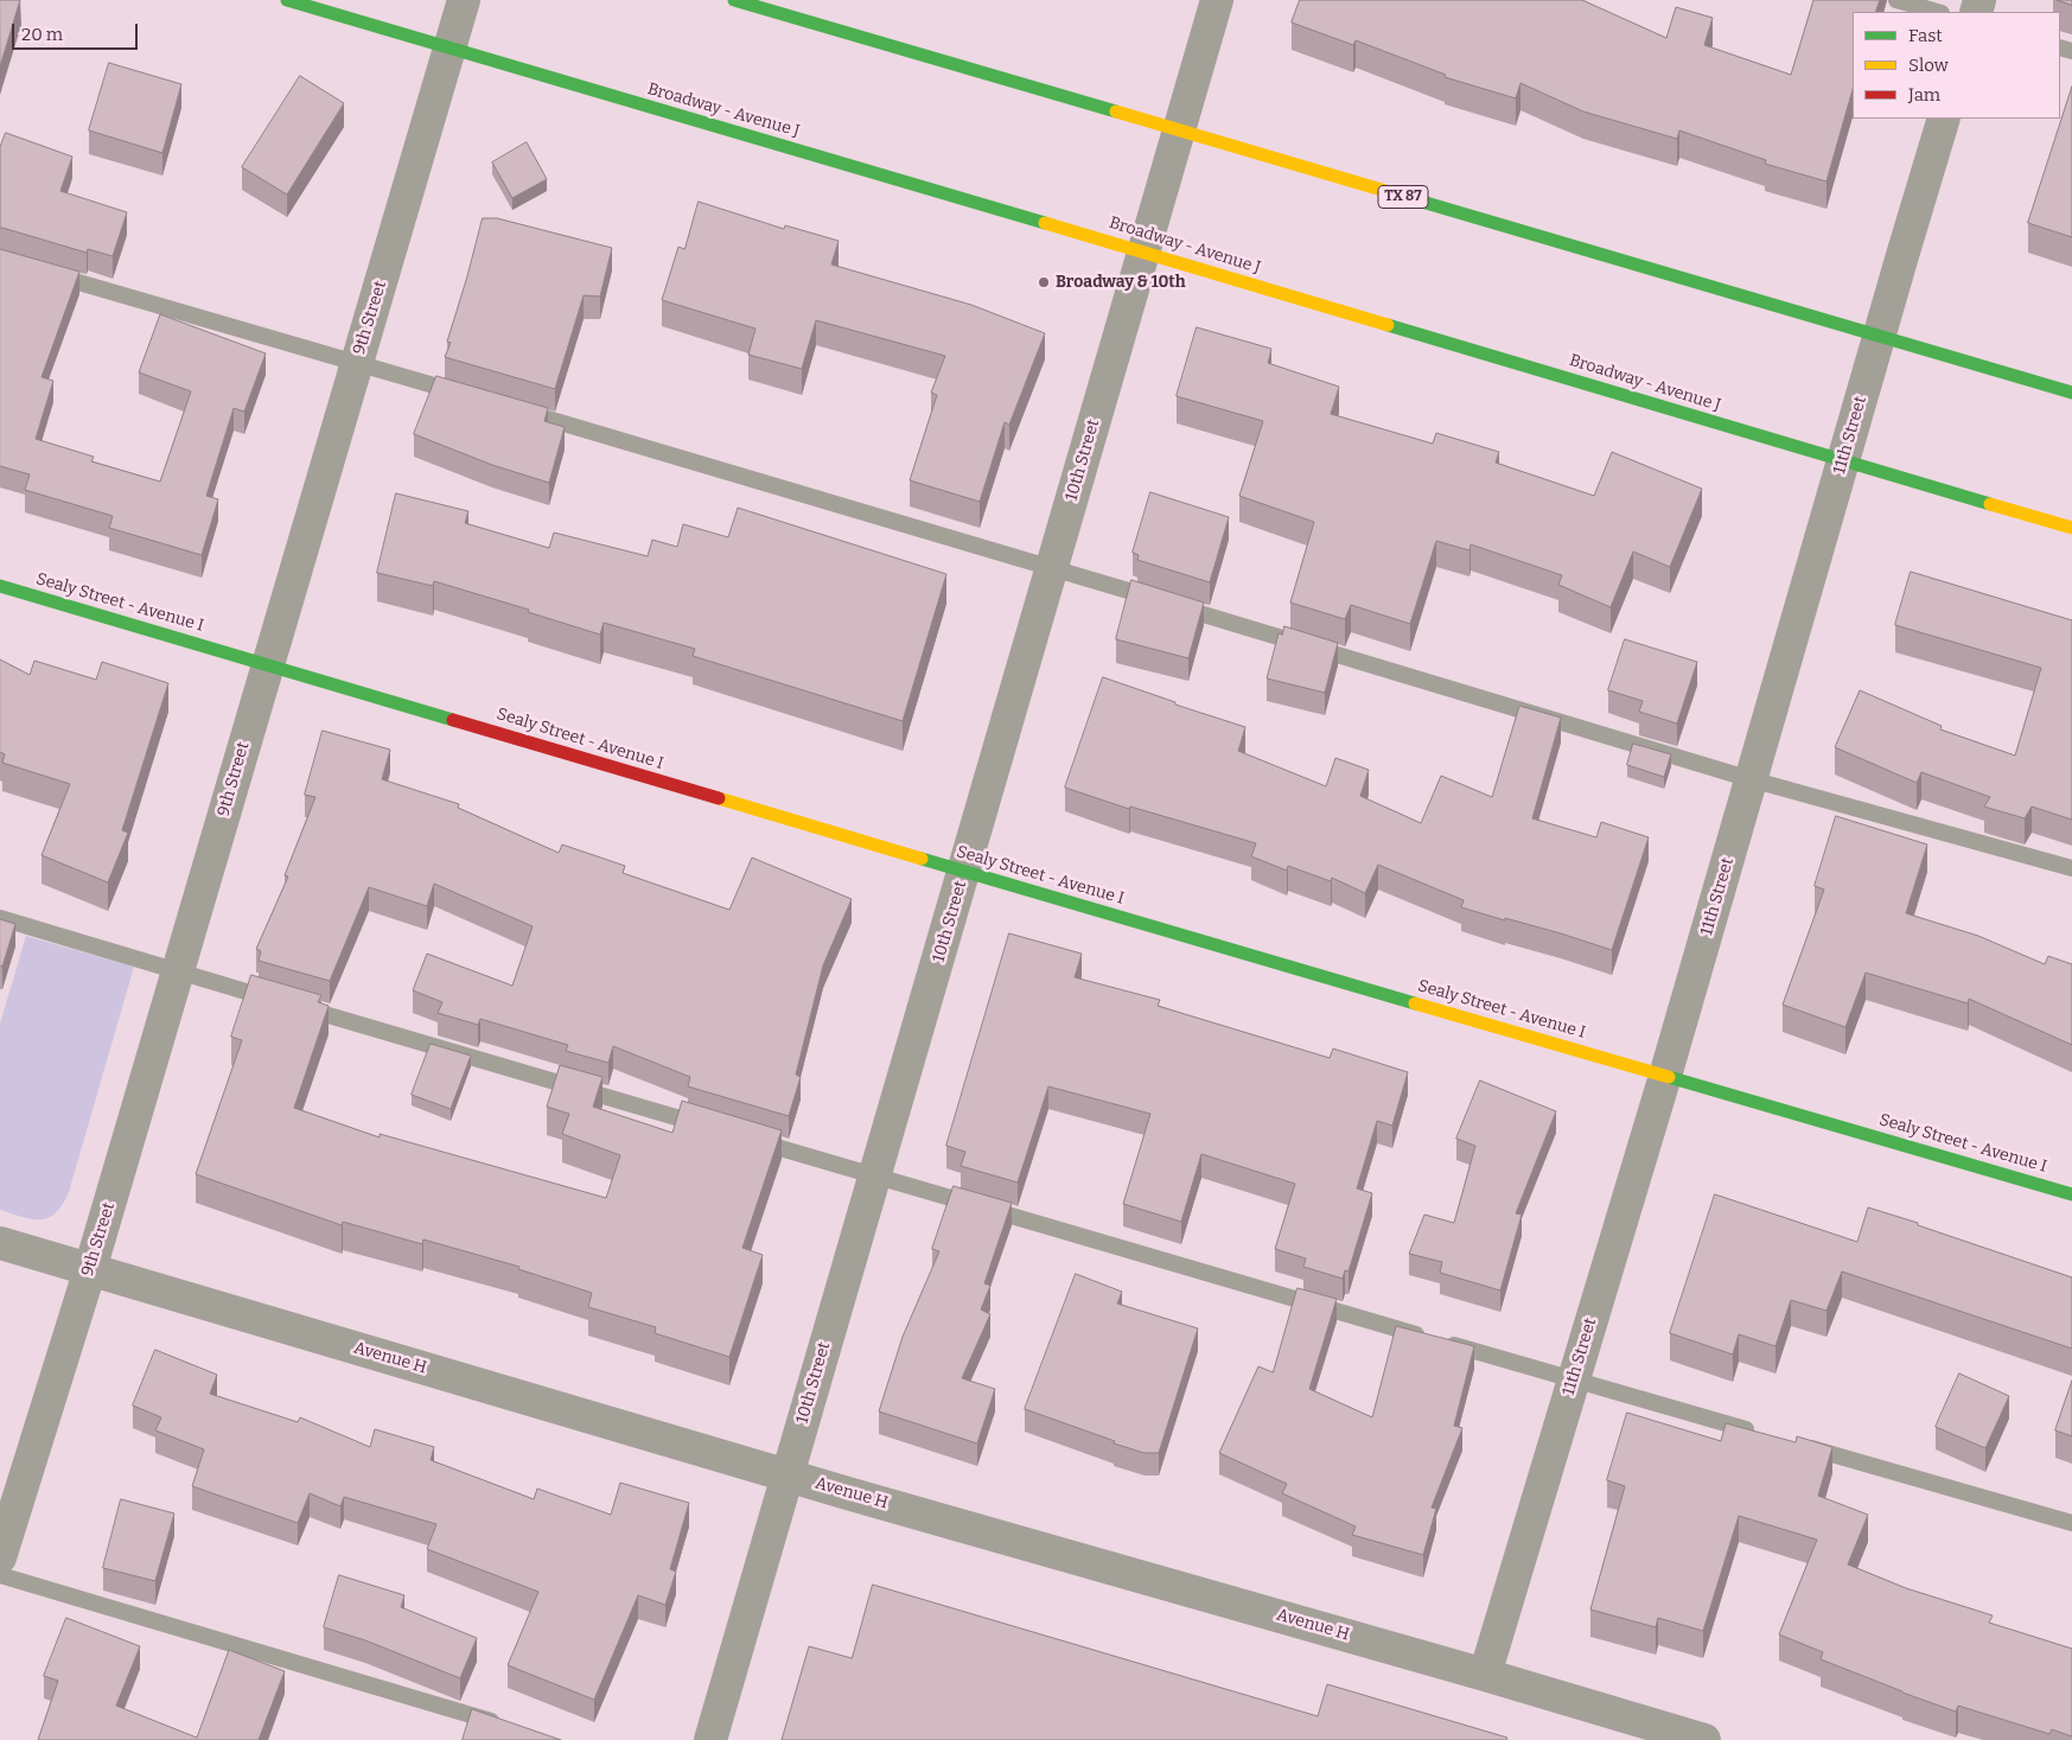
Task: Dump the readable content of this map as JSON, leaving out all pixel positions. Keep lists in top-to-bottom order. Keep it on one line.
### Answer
{"streets":{"main road":["Broadway - Avenue J","TX 87","Sealy Street - Avenue I"],"street":["9th Street","11th Street","10th Street","Avenue H"]},"crossings":[["Broadway - Avenue J","9th Street"],["Broadway - Avenue J","11th Street"],["Broadway - Avenue J","10th Street"],["TX 87","11th Street"],["TX 87","10th Street"],["9th Street","Sealy Street - Avenue I"],["9th Street","Avenue H"],["11th Street","Sealy Street - Avenue I"],["11th Street","Avenue H"],["10th Street","Sealy Street - Avenue I"],["10th Street","Avenue H"]],"places":["Broadway & 10th"],"legend":["Fast","Slow","Jam"],"scale_bar":"20 m"}
